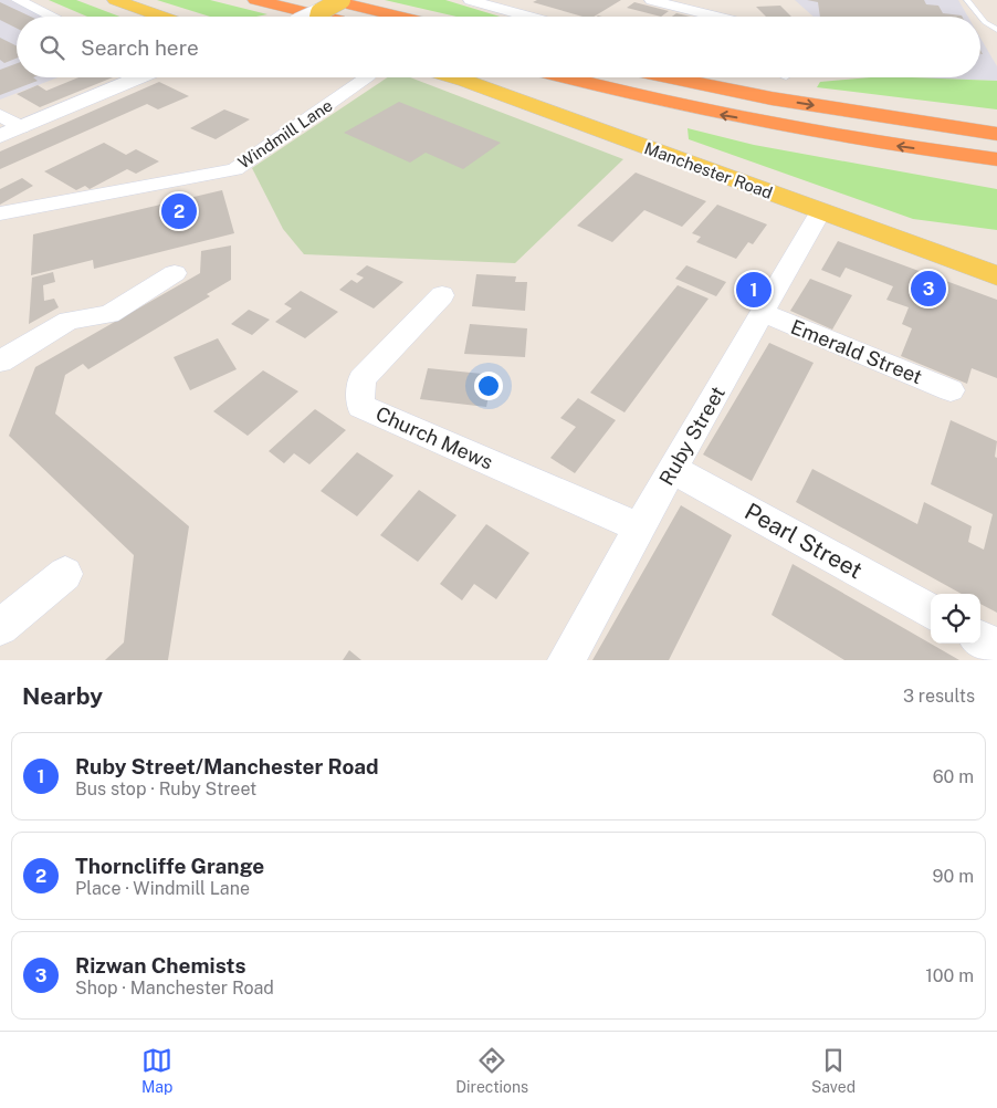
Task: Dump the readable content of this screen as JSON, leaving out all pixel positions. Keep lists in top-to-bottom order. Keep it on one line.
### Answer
{"streets":{"main road":["Manchester Road"],"street":["Windmill Lane","Emerald Street","Ruby Street","Church Mews","Pearl Street"]},"crossings":[["Manchester Road","Ruby Street"],["Emerald Street","Ruby Street"],["Ruby Street","Church Mews"],["Ruby Street","Pearl Street"]],"page":{"search":"Search here","pins":["2","3","1"],"heading":["Nearby","3 results"],"list":[{"mark":"1","name":"Ruby Street/Manchester Road","note":"Bus stop · Ruby Street","value":"60 m"},{"mark":"2","name":"Thorncliffe Grange","note":"Place · Windmill Lane","value":"90 m"},{"mark":"3","name":"Rizwan Chemists","note":"Shop · Manchester Road","value":"100 m"}],"nav":["Map","Directions","Saved"]}}
